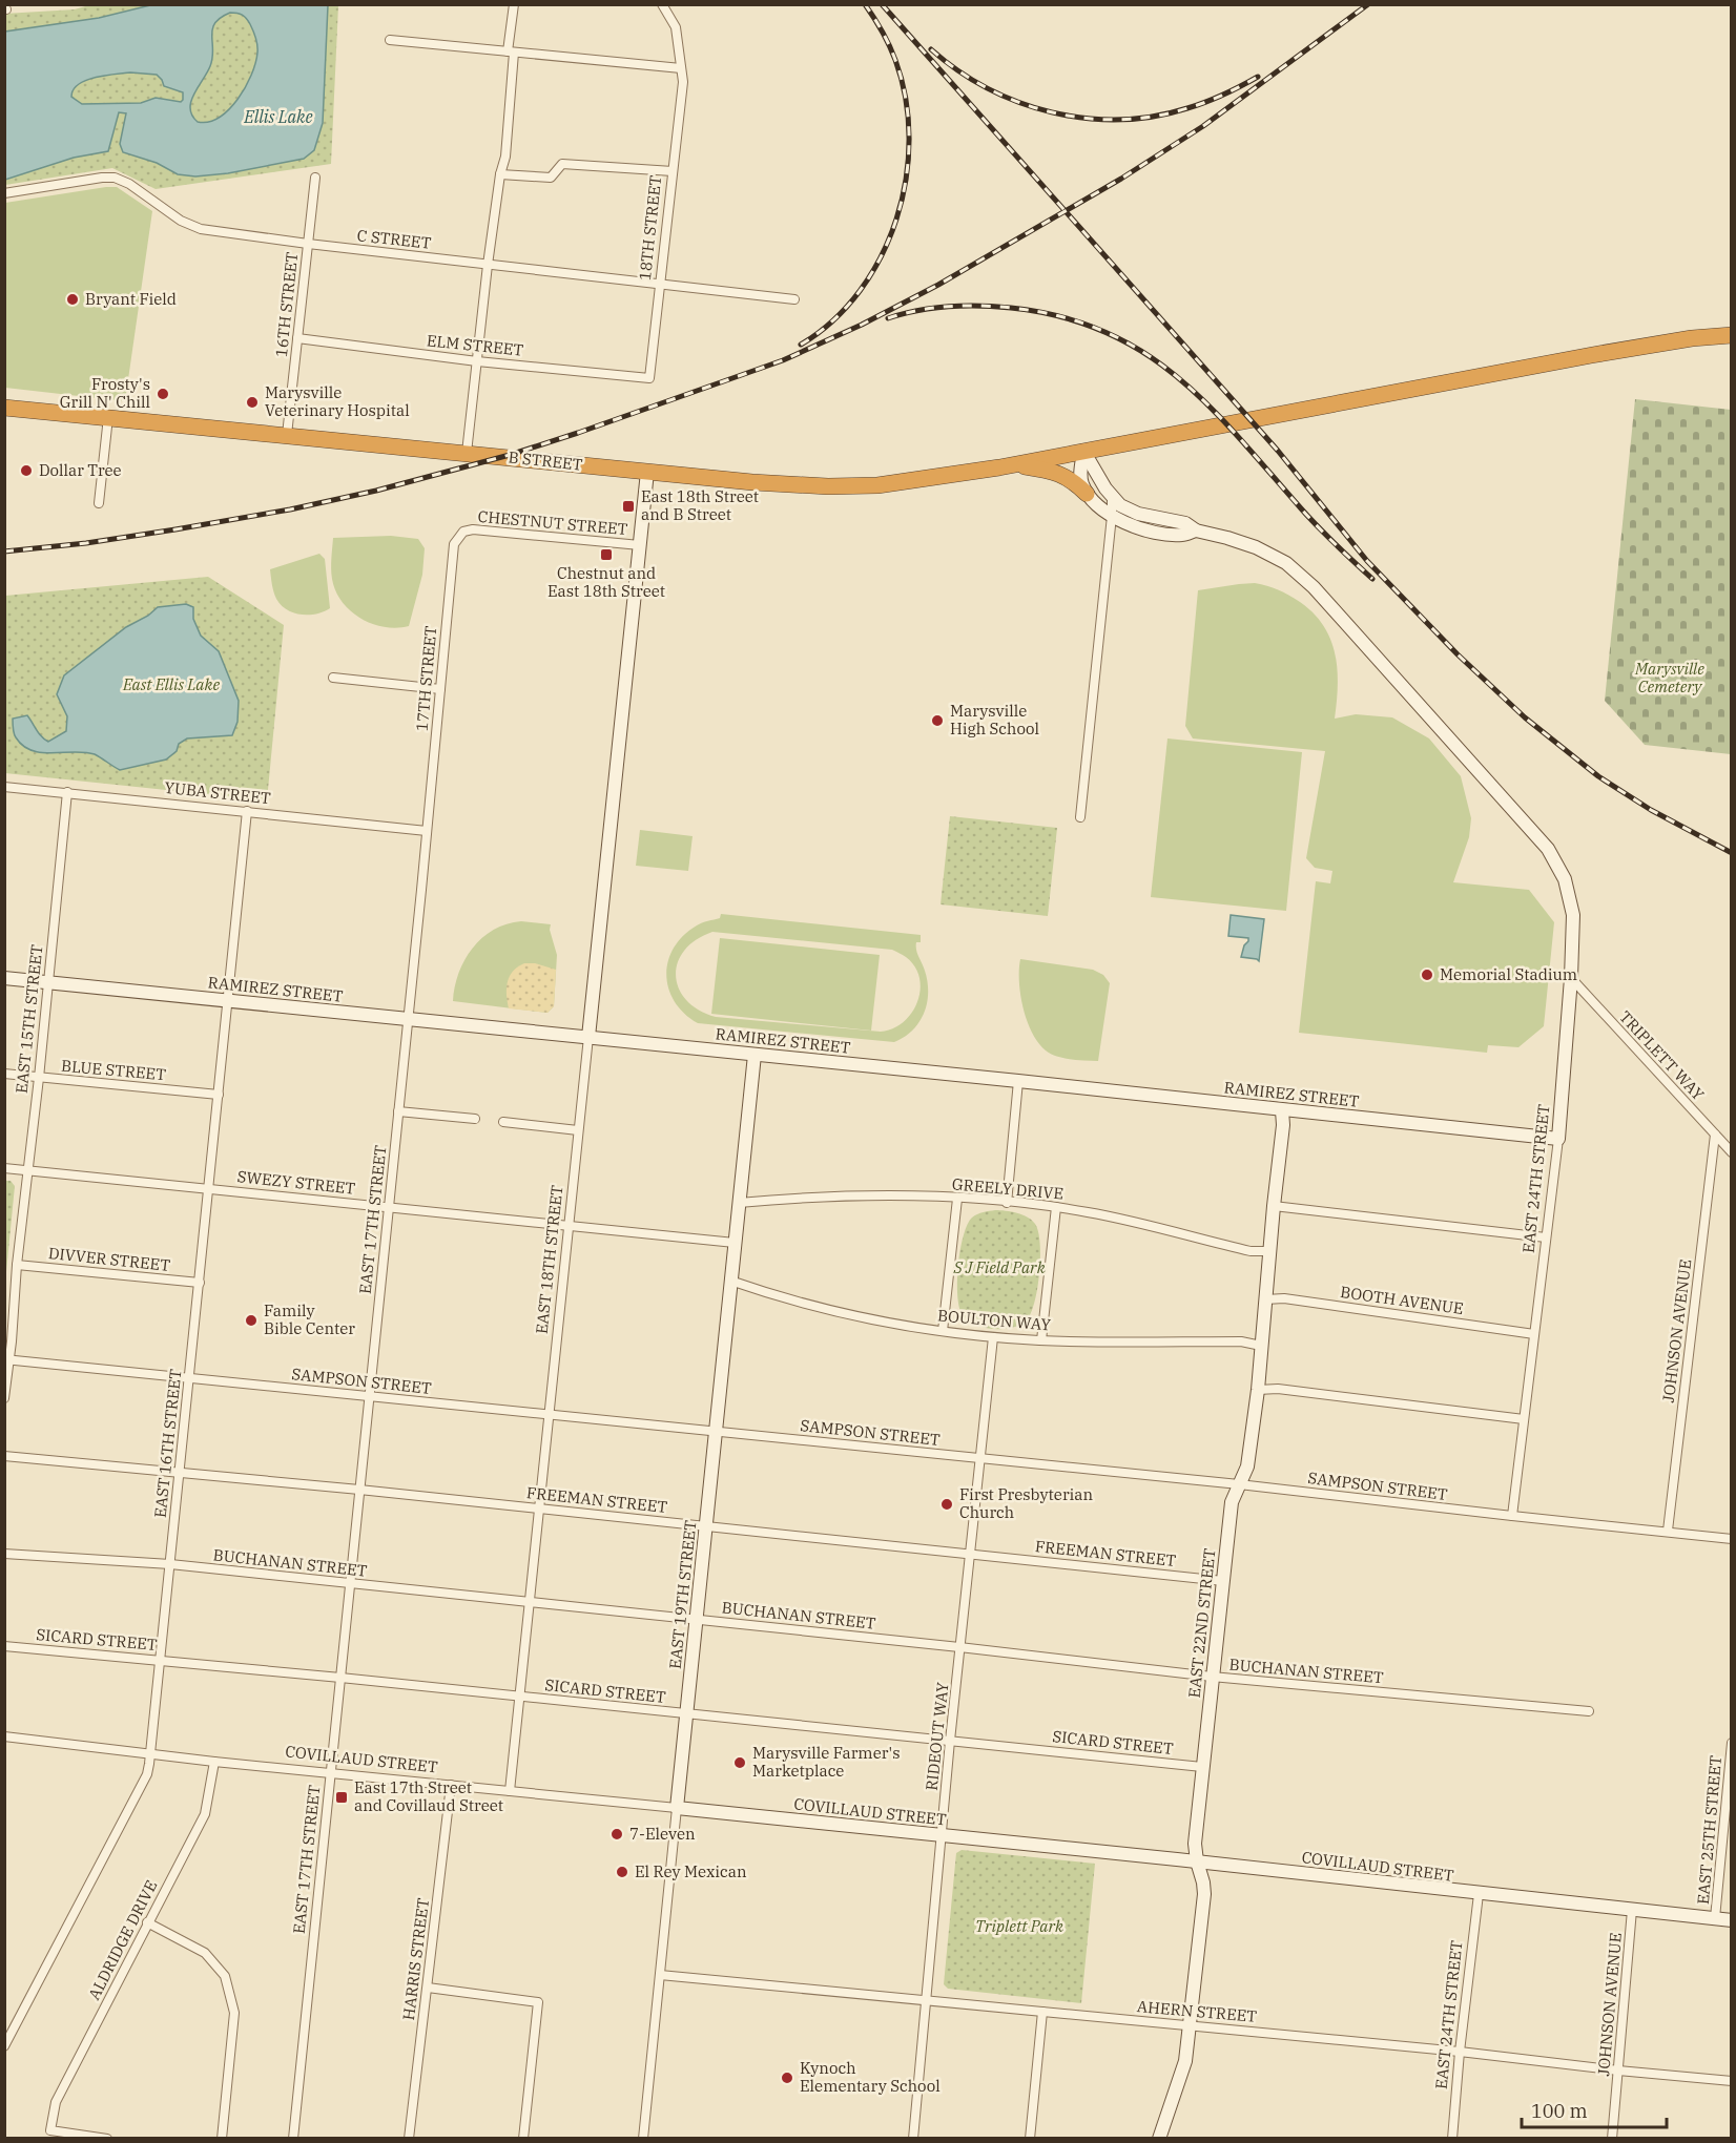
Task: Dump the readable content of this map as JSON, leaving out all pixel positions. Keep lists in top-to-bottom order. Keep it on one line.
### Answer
{"streets":{"highway":["B STREET"],"street":["18TH STREET","C STREET","16TH STREET","ELM STREET","CHESTNUT STREET","17TH STREET","YUBA STREET","RAMIREZ STREET","EAST 15TH STREET","TRIPLETT WAY","BLUE STREET","EAST 24TH STREET","SWEZY STREET","GREELY DRIVE","EAST 17TH STREET","DIVVER STREET","EAST 18TH STREET","BOOTH AVENUE","BOULTON WAY","JOHNSON AVENUE","SAMPSON STREET","EAST 16TH STREET","FREEMAN STREET","BUCHANAN STREET","EAST 19TH STREET","EAST 22ND STREET","SICARD STREET","RIDEOUT WAY","COVILLAUD STREET","EAST 25TH STREET","ALDRIDGE DRIVE","HARRIS STREET","AHERN STREET"]},"crossings":[["18TH STREET","C STREET"],["18TH STREET","ELM STREET"],["C STREET","16TH STREET"],["16TH STREET","ELM STREET"],["16TH STREET","B STREET"],["CHESTNUT STREET","17TH STREET"],["CHESTNUT STREET","EAST 18TH STREET"],["17TH STREET","YUBA STREET"],["17TH STREET","EAST 17TH STREET"],["YUBA STREET","EAST 15TH STREET"],["YUBA STREET","EAST 17TH STREET"],["YUBA STREET","EAST 16TH STREET"],["RAMIREZ STREET","EAST 15TH STREET"],["RAMIREZ STREET","EAST 24TH STREET"],["RAMIREZ STREET","EAST 17TH STREET"],["RAMIREZ STREET","EAST 18TH STREET"],["RAMIREZ STREET","EAST 16TH STREET"],["RAMIREZ STREET","EAST 19TH STREET"],["RAMIREZ STREET","EAST 22ND STREET"],["EAST 15TH STREET","BLUE STREET"],["EAST 15TH STREET","SWEZY STREET"],["EAST 15TH STREET","DIVVER STREET"],["EAST 15TH STREET","SAMPSON STREET"],["TRIPLETT WAY","EAST 24TH STREET"],["TRIPLETT WAY","JOHNSON AVENUE"],["BLUE STREET","EAST 16TH STREET"],["EAST 24TH STREET","BOOTH AVENUE"],["EAST 24TH STREET","SAMPSON STREET"],["EAST 24TH STREET","COVILLAUD STREET"],["EAST 24TH STREET","AHERN STREET"],["SWEZY STREET","EAST 17TH STREET"],["SWEZY STREET","EAST 18TH STREET"],["SWEZY STREET","EAST 16TH STREET"],["SWEZY STREET","EAST 19TH STREET"],["GREELY DRIVE","EAST 19TH STREET"],["GREELY DRIVE","EAST 22ND STREET"],["EAST 17TH STREET","SAMPSON STREET"],["EAST 17TH STREET","FREEMAN STREET"],["EAST 17TH STREET","BUCHANAN STREET"],["EAST 17TH STREET","SICARD STREET"],["EAST 17TH STREET","COVILLAUD STREET"],["DIVVER STREET","EAST 16TH STREET"],["EAST 18TH STREET","SAMPSON STREET"],["EAST 18TH STREET","FREEMAN STREET"],["EAST 18TH STREET","BUCHANAN STREET"],["EAST 18TH STREET","SICARD STREET"],["EAST 18TH STREET","COVILLAUD STREET"],["BOOTH AVENUE","EAST 22ND STREET"],["BOULTON WAY","EAST 19TH STREET"],["BOULTON WAY","EAST 22ND STREET"],["BOULTON WAY","RIDEOUT WAY"],["JOHNSON AVENUE","SAMPSON STREET"],["JOHNSON AVENUE","COVILLAUD STREET"],["JOHNSON AVENUE","AHERN STREET"],["SAMPSON STREET","EAST 16TH STREET"],["SAMPSON STREET","EAST 19TH STREET"],["SAMPSON STREET","EAST 22ND STREET"],["SAMPSON STREET","RIDEOUT WAY"],["EAST 16TH STREET","FREEMAN STREET"],["EAST 16TH STREET","BUCHANAN STREET"],["EAST 16TH STREET","SICARD STREET"],["EAST 16TH STREET","COVILLAUD STREET"],["FREEMAN STREET","EAST 19TH STREET"],["FREEMAN STREET","EAST 22ND STREET"],["FREEMAN STREET","RIDEOUT WAY"],["BUCHANAN STREET","EAST 19TH STREET"],["BUCHANAN STREET","EAST 22ND STREET"],["BUCHANAN STREET","RIDEOUT WAY"],["EAST 19TH STREET","SICARD STREET"],["EAST 19TH STREET","COVILLAUD STREET"],["EAST 19TH STREET","AHERN STREET"],["EAST 22ND STREET","SICARD STREET"],["EAST 22ND STREET","COVILLAUD STREET"],["EAST 22ND STREET","AHERN STREET"],["SICARD STREET","RIDEOUT WAY"],["RIDEOUT WAY","COVILLAUD STREET"],["RIDEOUT WAY","AHERN STREET"],["COVILLAUD STREET","EAST 25TH STREET"],["COVILLAUD STREET","ALDRIDGE DRIVE"],["COVILLAUD STREET","HARRIS STREET"]],"water":["Ellis Lake"],"parks":["Marysville Cemetery","East Ellis Lake","S J Field Park","Triplett Park"],"places":{"other":["Bryant Field","Frosty's Grill N' Chill","Marysville Veterinary Hospital","Dollar Tree","Marysville High School","Memorial Stadium","Family Bible Center","First Presbyterian Church","Marysville Farmer's Marketplace","7-Eleven","El Rey Mexican","Kynoch Elementary School"],"transit":["East 18th Street and B Street","Chestnut and East 18th Street","East 17th Street and Covillaud Street"]},"scale_bar":"100 m"}
